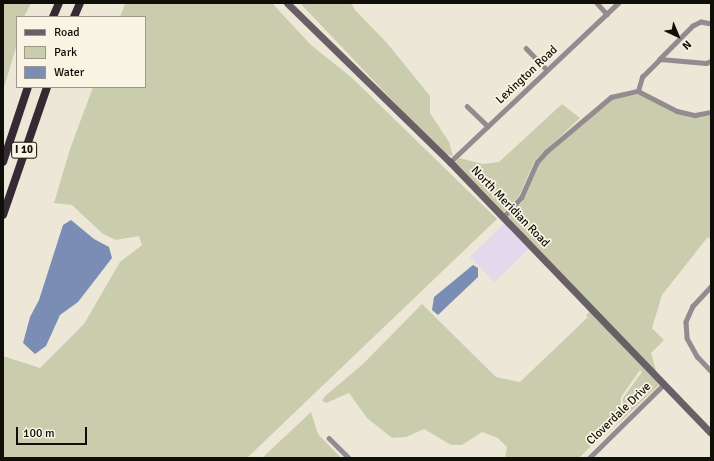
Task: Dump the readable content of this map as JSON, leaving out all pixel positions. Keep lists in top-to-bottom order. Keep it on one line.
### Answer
{"streets":{"highway":["I 10"],"main road":["North Meridian Road"],"street":["Lexington Road","Cloverdale Drive"]},"crossings":[["Lexington Road","North Meridian Road"],["North Meridian Road","Cloverdale Drive"]],"legend":["Road","Park","Water"],"scale_bar":"100 m","north":"bottom right"}
